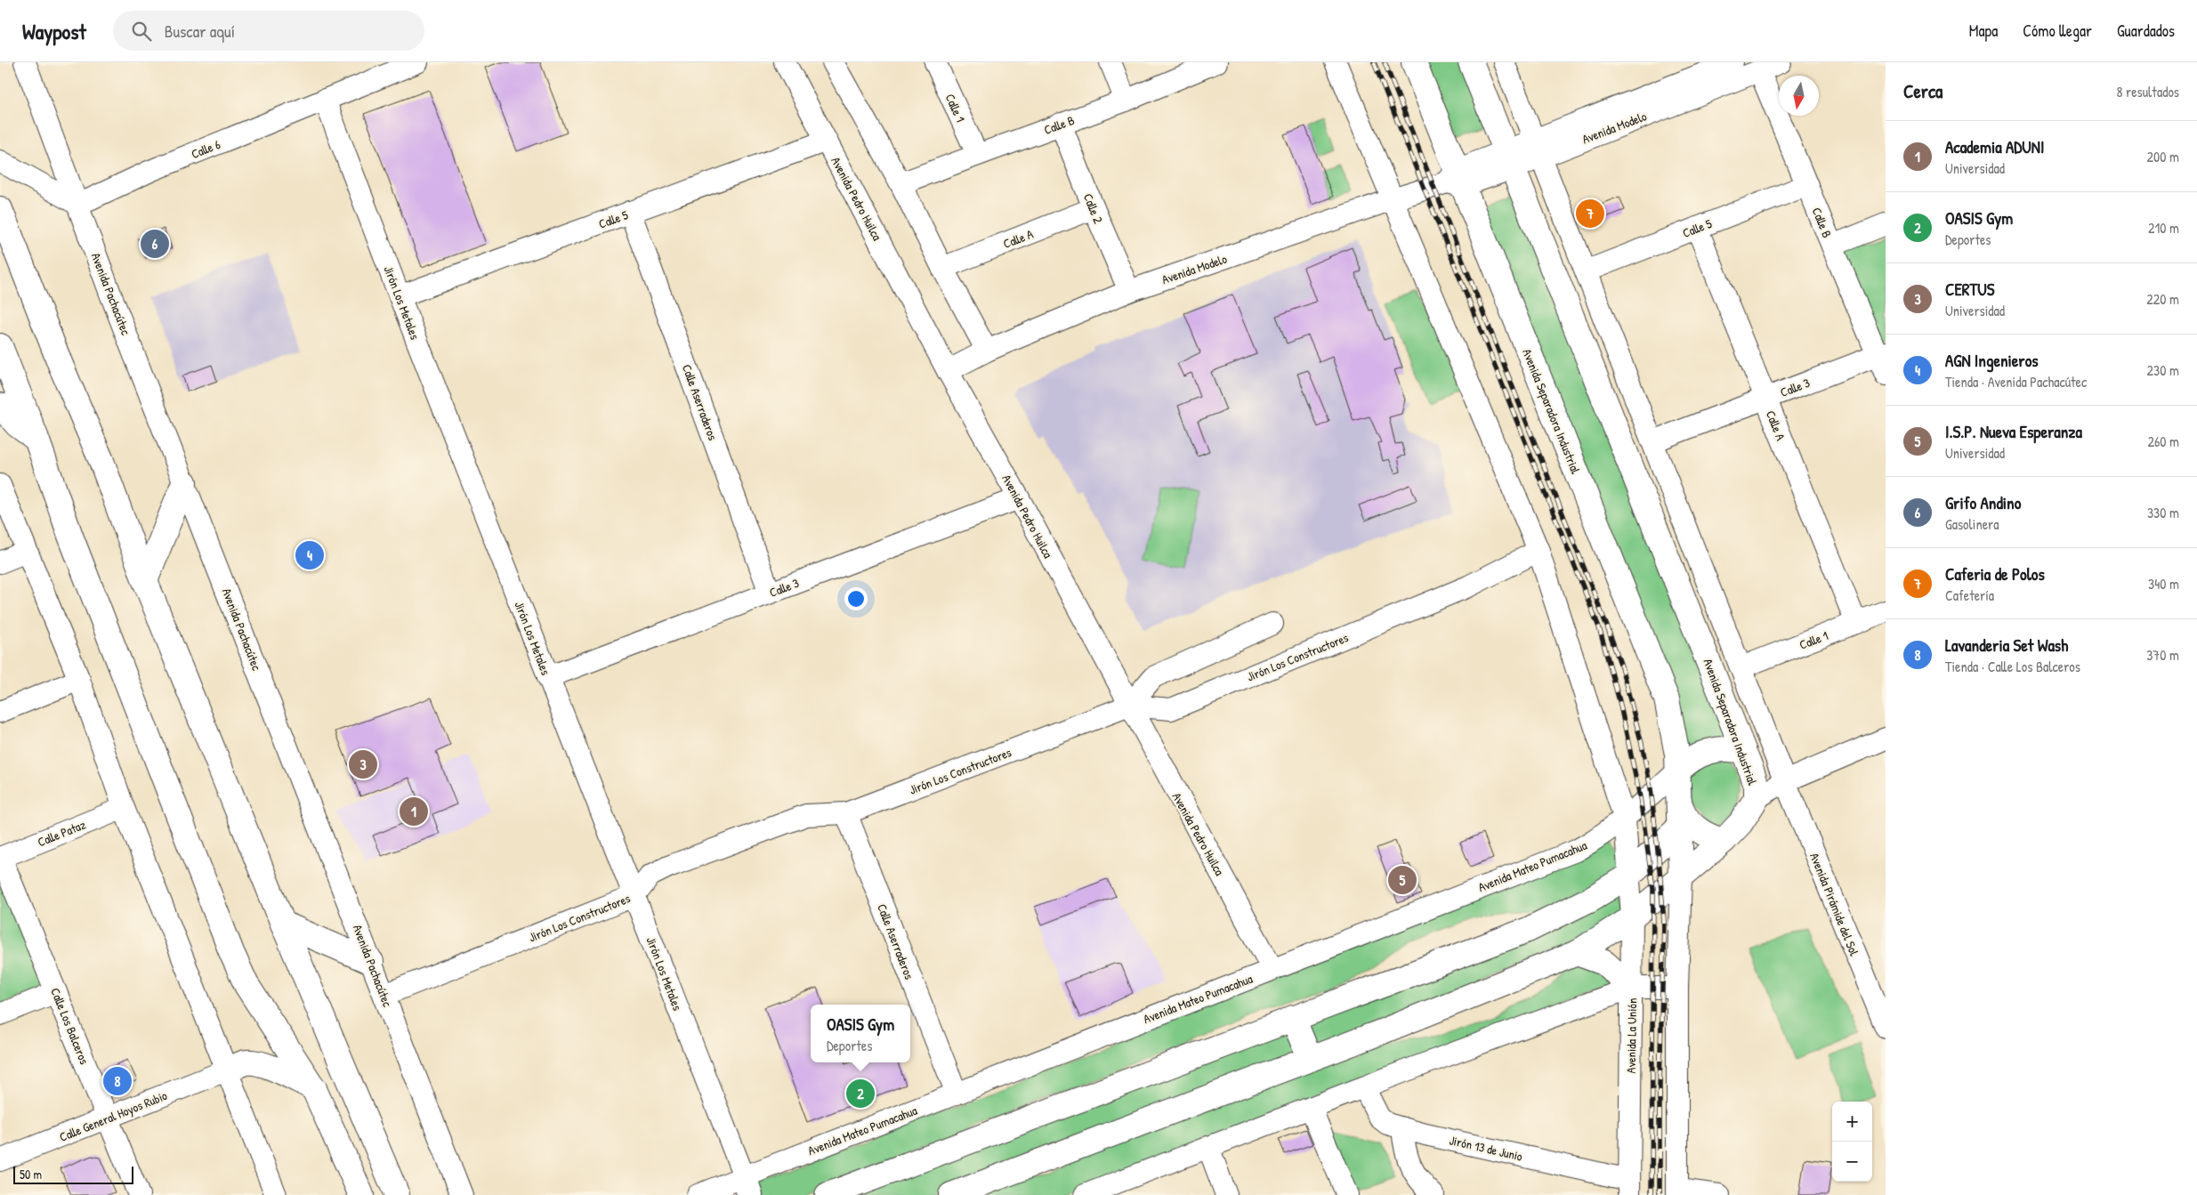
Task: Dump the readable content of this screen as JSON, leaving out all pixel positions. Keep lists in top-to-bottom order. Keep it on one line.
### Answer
{"streets":{"main road":["Avenida Separadora Industrial"],"street":["Calle 1","Calle B","Avenida Modelo","Calle 6","Avenida Pedro Huilca","Calle 2","Calle 5","Calle A","Avenida Pachacútec","Jirón Los Metales","Calle 3","Calle Aserraderos","Jirón Los Constructores","Calle Pataz","Avenida Mateo Pumacahua","Avenida Pirámide del Sol","Calle Los Balceros","Avenida La Unión","Calle General Hoyos Rubio","Jirón 13 de Junio"]},"crossings":[["Calle 1","Calle B"],["Calle 1","Calle A"],["Calle B","Avenida Modelo"],["Calle B","Calle 2"],["Calle B","Calle 5"],["Calle B","Calle 3"],["Avenida Modelo","Avenida Pedro Huilca"],["Avenida Modelo","Calle 2"],["Avenida Modelo","Avenida Separadora Industrial"],["Calle 6","Avenida Pachacútec"],["Calle 6","Jirón Los Metales"],["Avenida Pedro Huilca","Calle 5"],["Avenida Pedro Huilca","Calle 3"],["Avenida Pedro Huilca","Jirón Los Constructores"],["Avenida Pedro Huilca","Avenida Mateo Pumacahua"],["Calle 2","Calle A"],["Calle 5","Calle A"],["Calle 5","Jirón Los Metales"],["Calle 5","Calle Aserraderos"],["Calle A","Calle 3"],["Avenida Pachacútec","Jirón Los Constructores"],["Jirón Los Metales","Calle 3"],["Jirón Los Metales","Jirón Los Constructores"],["Jirón Los Metales","Avenida Mateo Pumacahua"],["Calle 3","Calle Aserraderos"],["Calle Aserraderos","Jirón Los Constructores"],["Calle Aserraderos","Avenida Mateo Pumacahua"],["Avenida Separadora Industrial","Avenida Mateo Pumacahua"],["Calle Pataz","Calle Los Balceros"],["Calle Los Balceros","Calle General Hoyos Rubio"],["Avenida La Unión","Jirón 13 de Junio"]],"scale_bar":"50 m","north":"bottom","page":{"header":"Waypost","search":"Buscar aquí","nav":["Mapa","Cómo llegar","Guardados"],"heading":["Cerca","8 resultados"],"list":[{"mark":"1","name":"Academia ADUNI","note":"Universidad","value":"200 m"},{"mark":"2","name":"OASIS Gym","note":"Deportes","value":"210 m"},{"mark":"3","name":"CERTUS","note":"Universidad","value":"220 m"},{"mark":"4","name":"AGN Ingenieros","note":"Tienda · Avenida Pachacútec","value":"230 m"},{"mark":"5","name":"I.S.P. Nueva Esperanza","note":"Universidad","value":"260 m"},{"mark":"6","name":"Grifo Andino","note":"Gasolinera","value":"330 m"},{"mark":"7","name":"Caferia de Polos","note":"Cafetería","value":"340 m"},{"mark":"8","name":"Lavanderia Set Wash","note":"Tienda · Calle Los Balceros","value":"370 m"}],"pins":["7","6","4","3","1","5","8","2"],"popup":["OASIS Gym","Deportes"],"map_buttons":["+","−"],"scale":"50 m"}}
